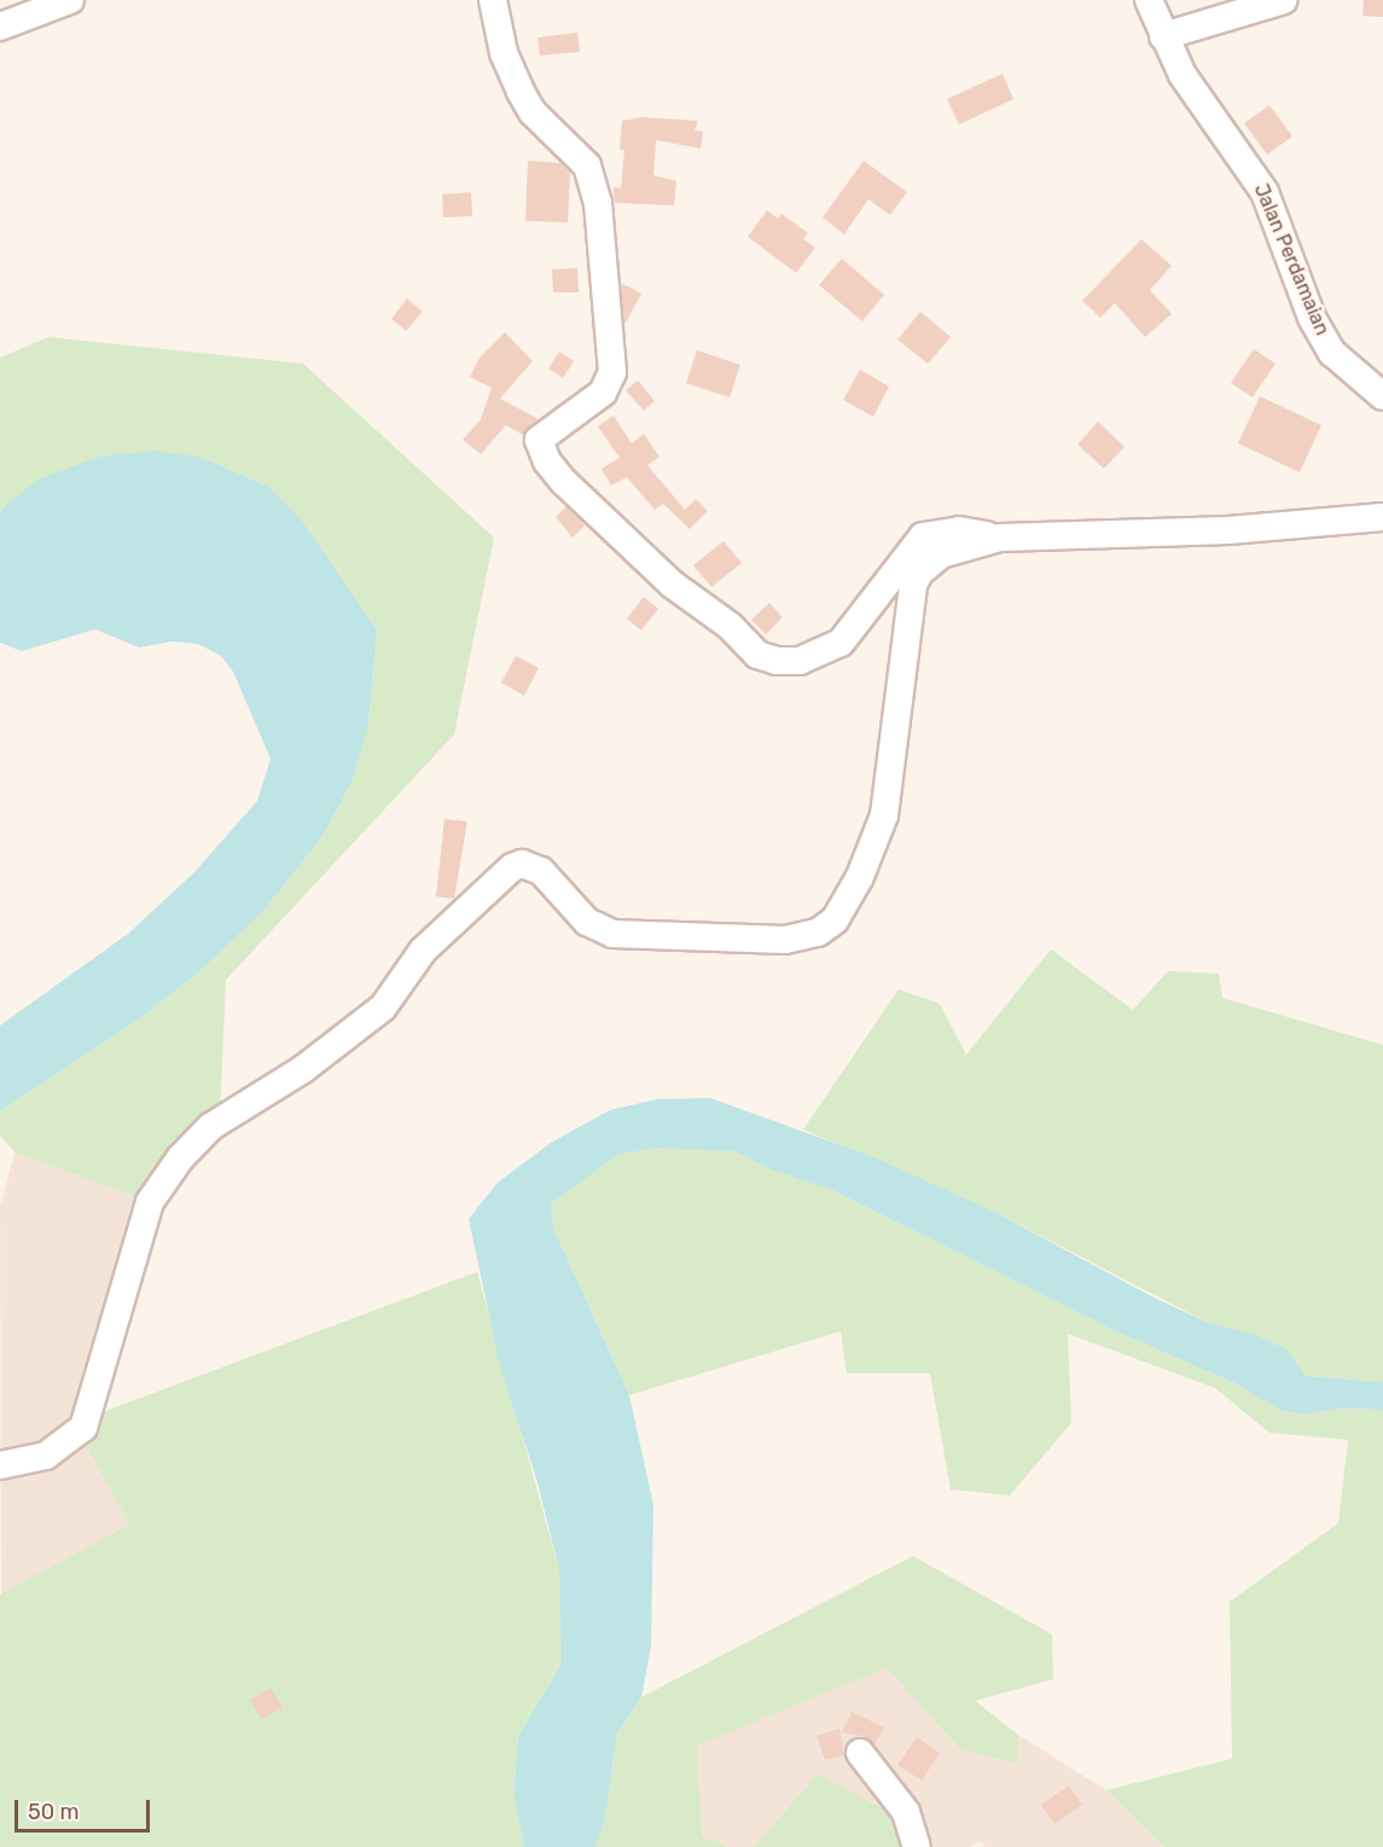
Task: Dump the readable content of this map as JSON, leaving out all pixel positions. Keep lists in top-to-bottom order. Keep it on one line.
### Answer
{"streets":{"street":["Jalan Perdamaian"]},"scale_bar":"50 m"}
